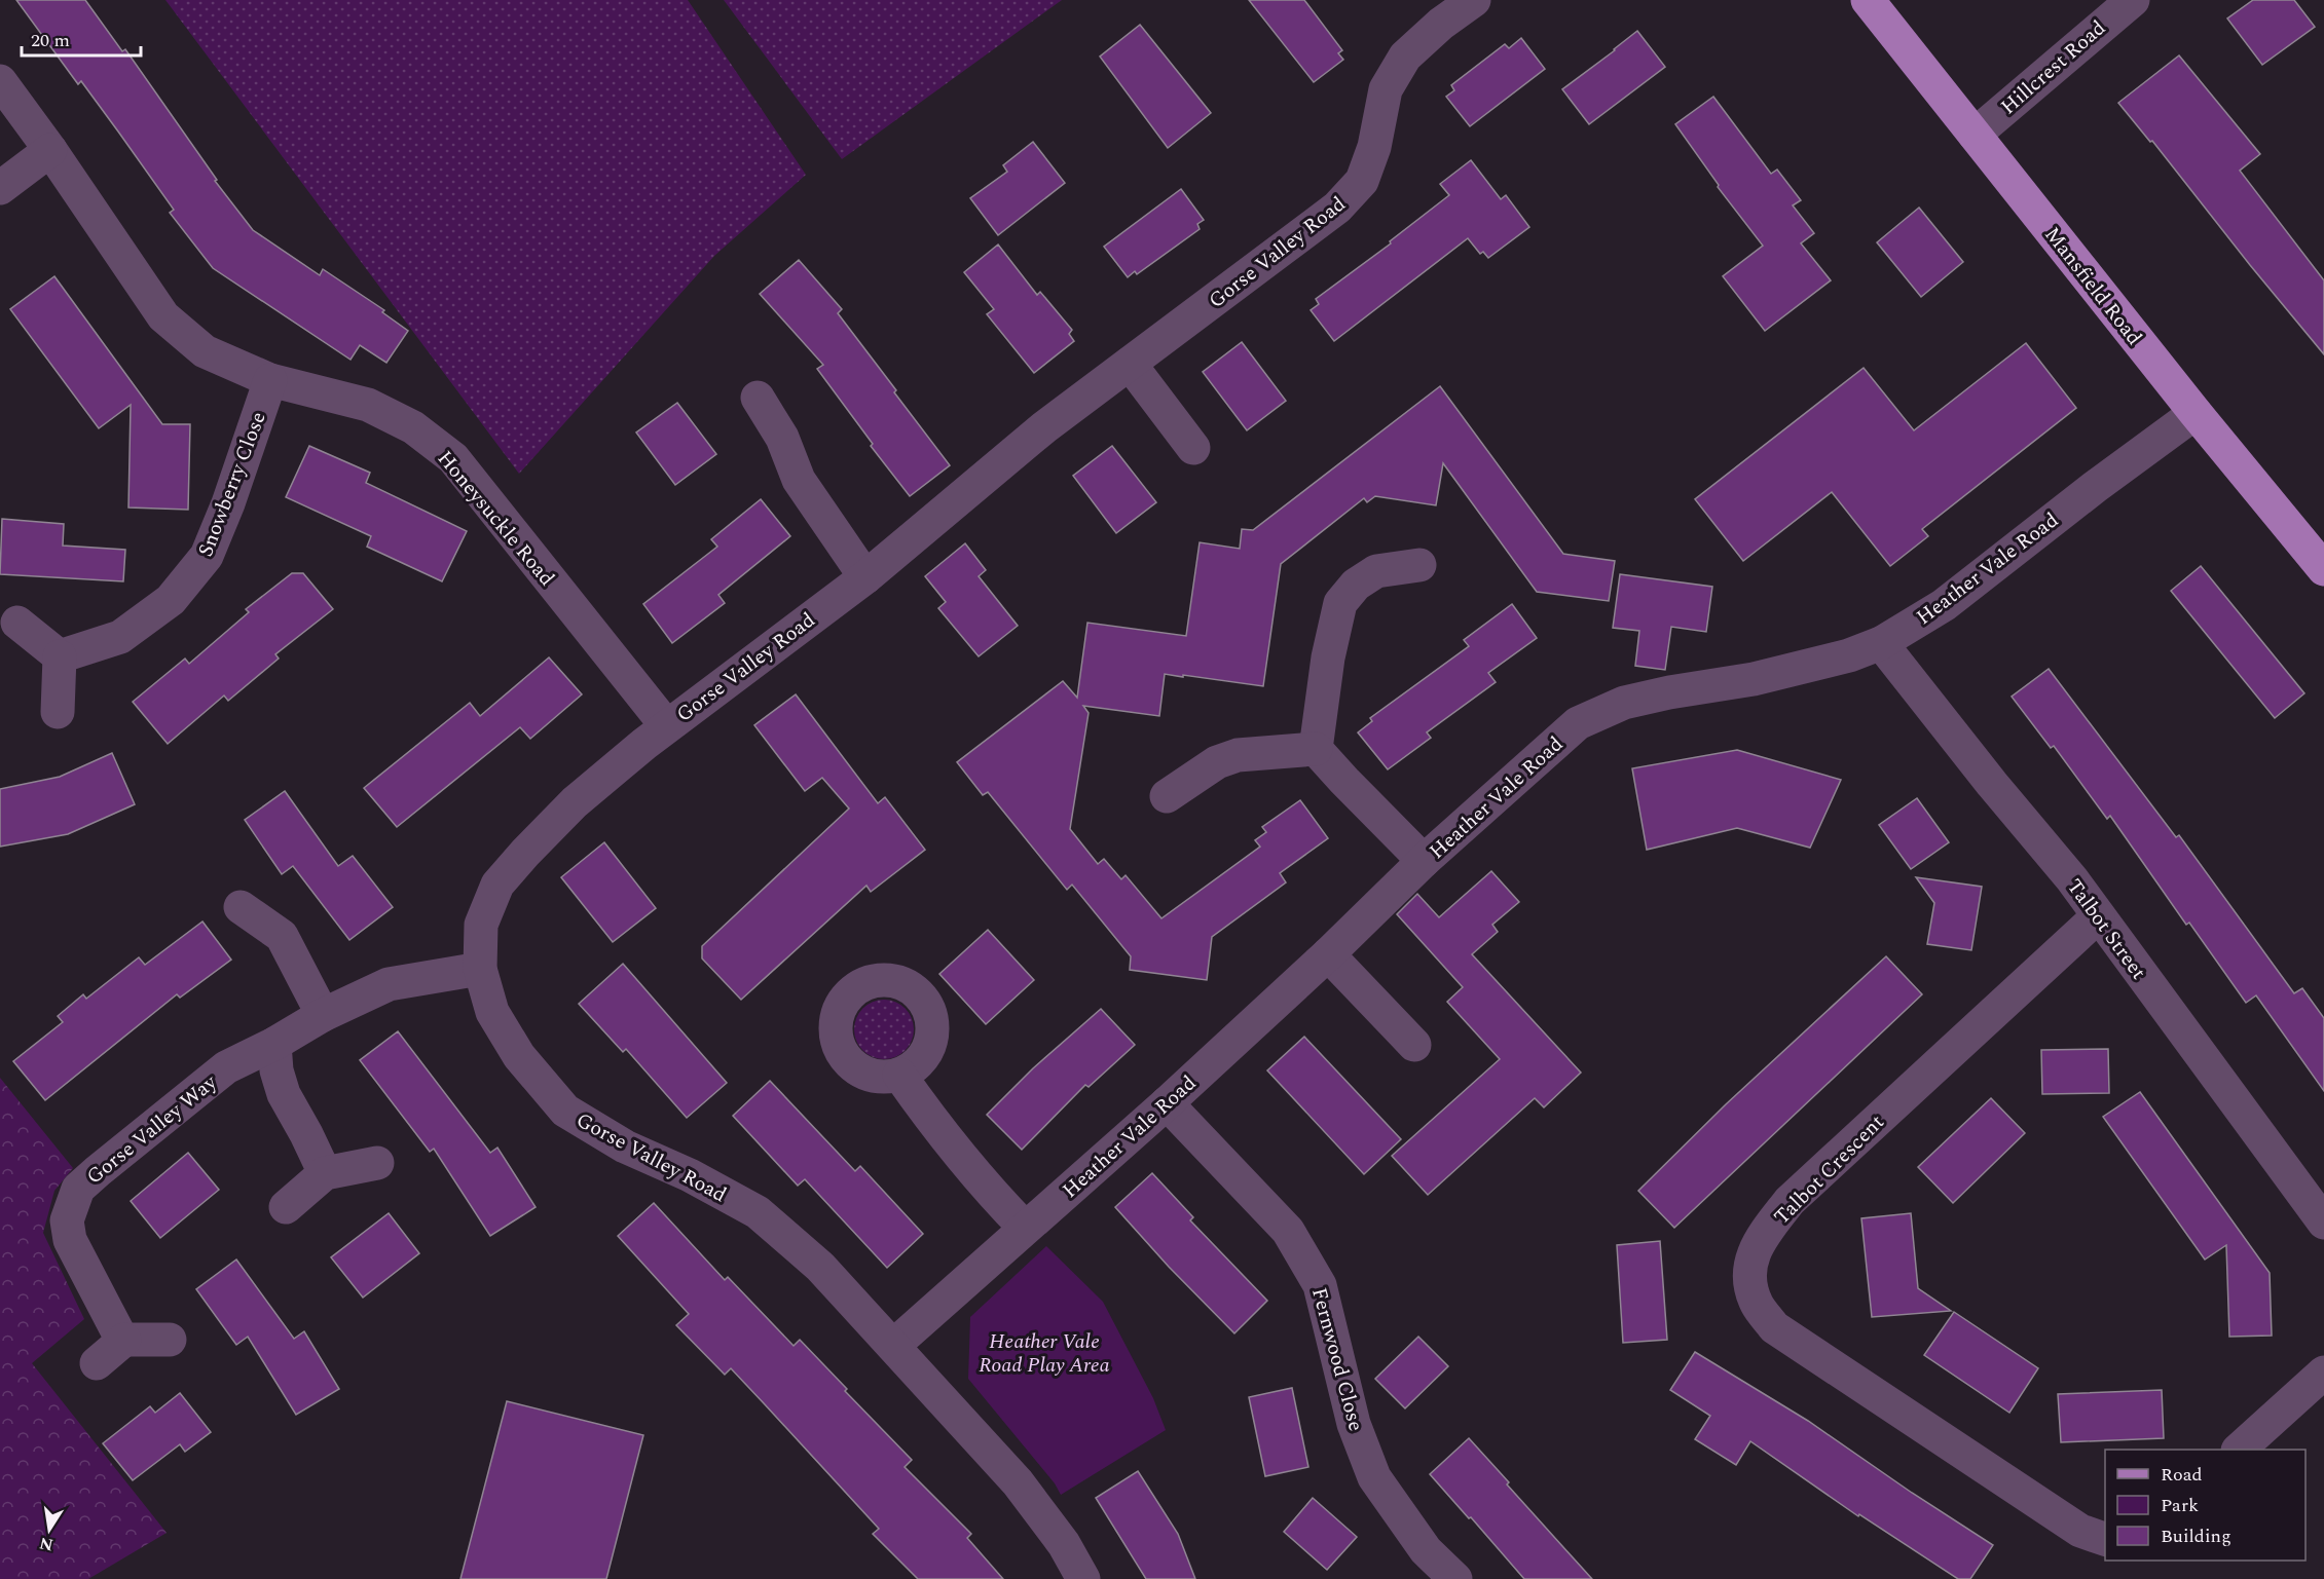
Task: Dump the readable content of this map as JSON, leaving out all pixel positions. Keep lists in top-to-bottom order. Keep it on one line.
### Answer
{"streets":{"main road":["Mansfield Road"],"street":["Hillcrest Road","Gorse Valley Road","Snowberry Close","Honeysuckle Road","Heather Vale Road","Talbot Street","Gorse Valley Way","Talbot Crescent","Fernwood Close"]},"crossings":[["Hillcrest Road","Mansfield Road"],["Gorse Valley Road","Honeysuckle Road"],["Gorse Valley Road","Heather Vale Road"],["Gorse Valley Road","Gorse Valley Way"],["Mansfield Road","Heather Vale Road"],["Snowberry Close","Honeysuckle Road"],["Heather Vale Road","Talbot Street"],["Heather Vale Road","Fernwood Close"],["Talbot Street","Talbot Crescent"]],"parks":["Heather Vale Road Play Area"],"legend":["Road","Park","Building"],"scale_bar":"20 m","north":"bottom"}
